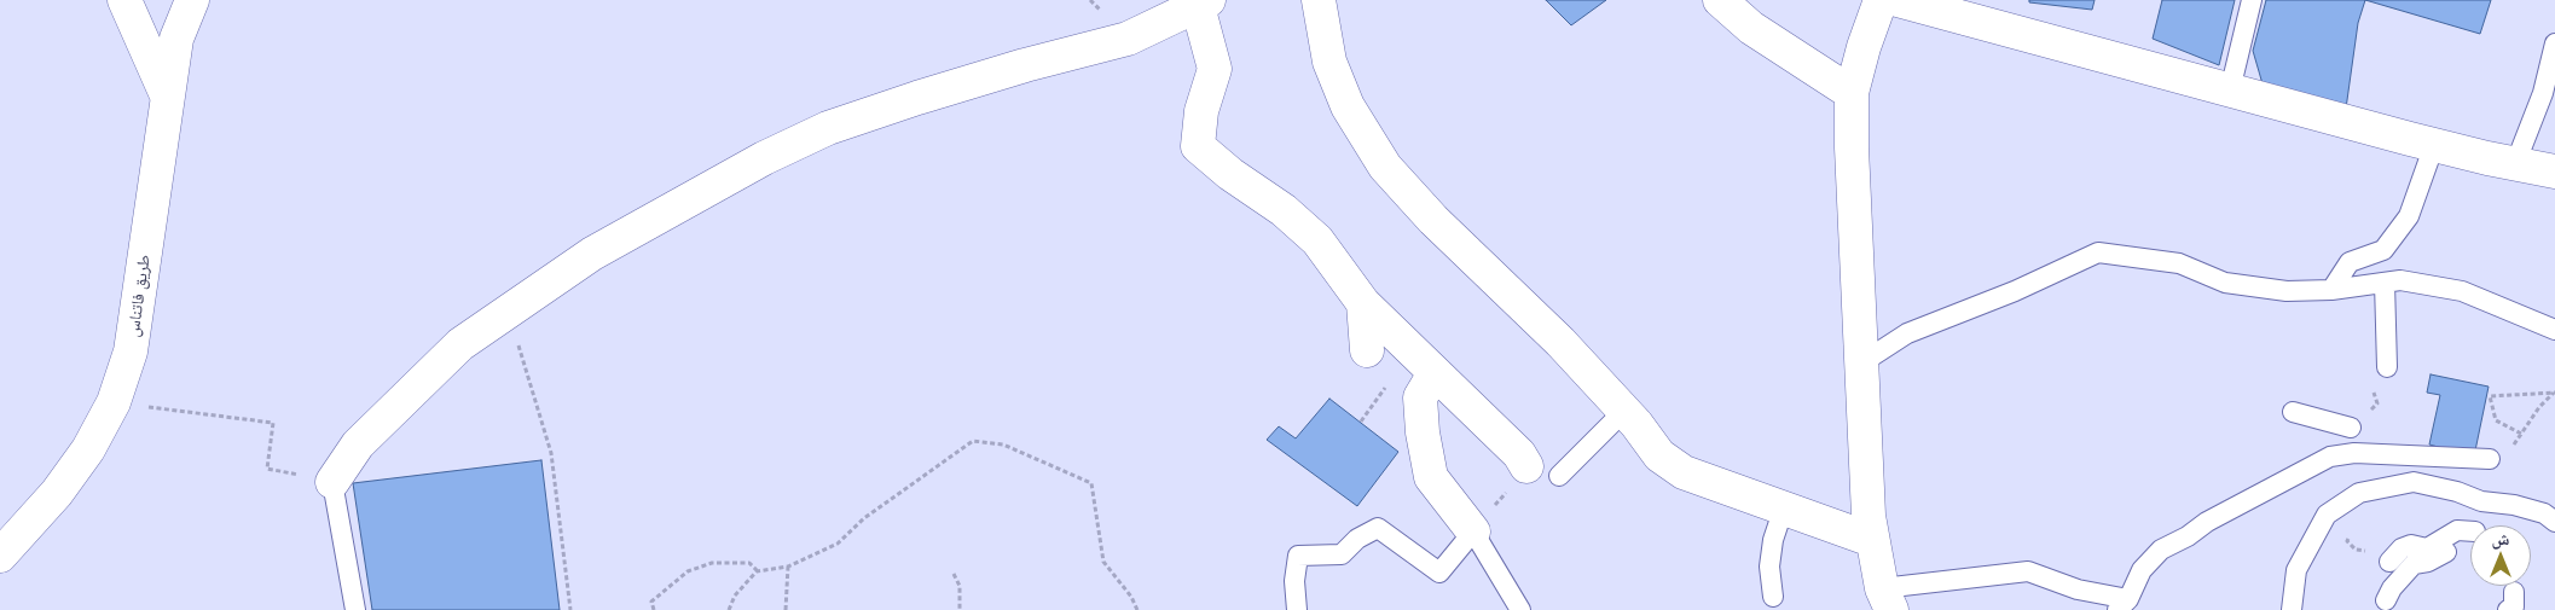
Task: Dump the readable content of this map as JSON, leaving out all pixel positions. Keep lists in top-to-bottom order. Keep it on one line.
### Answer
{"streets":{"street":["طريق فاتناس"]},"north":"top"}
